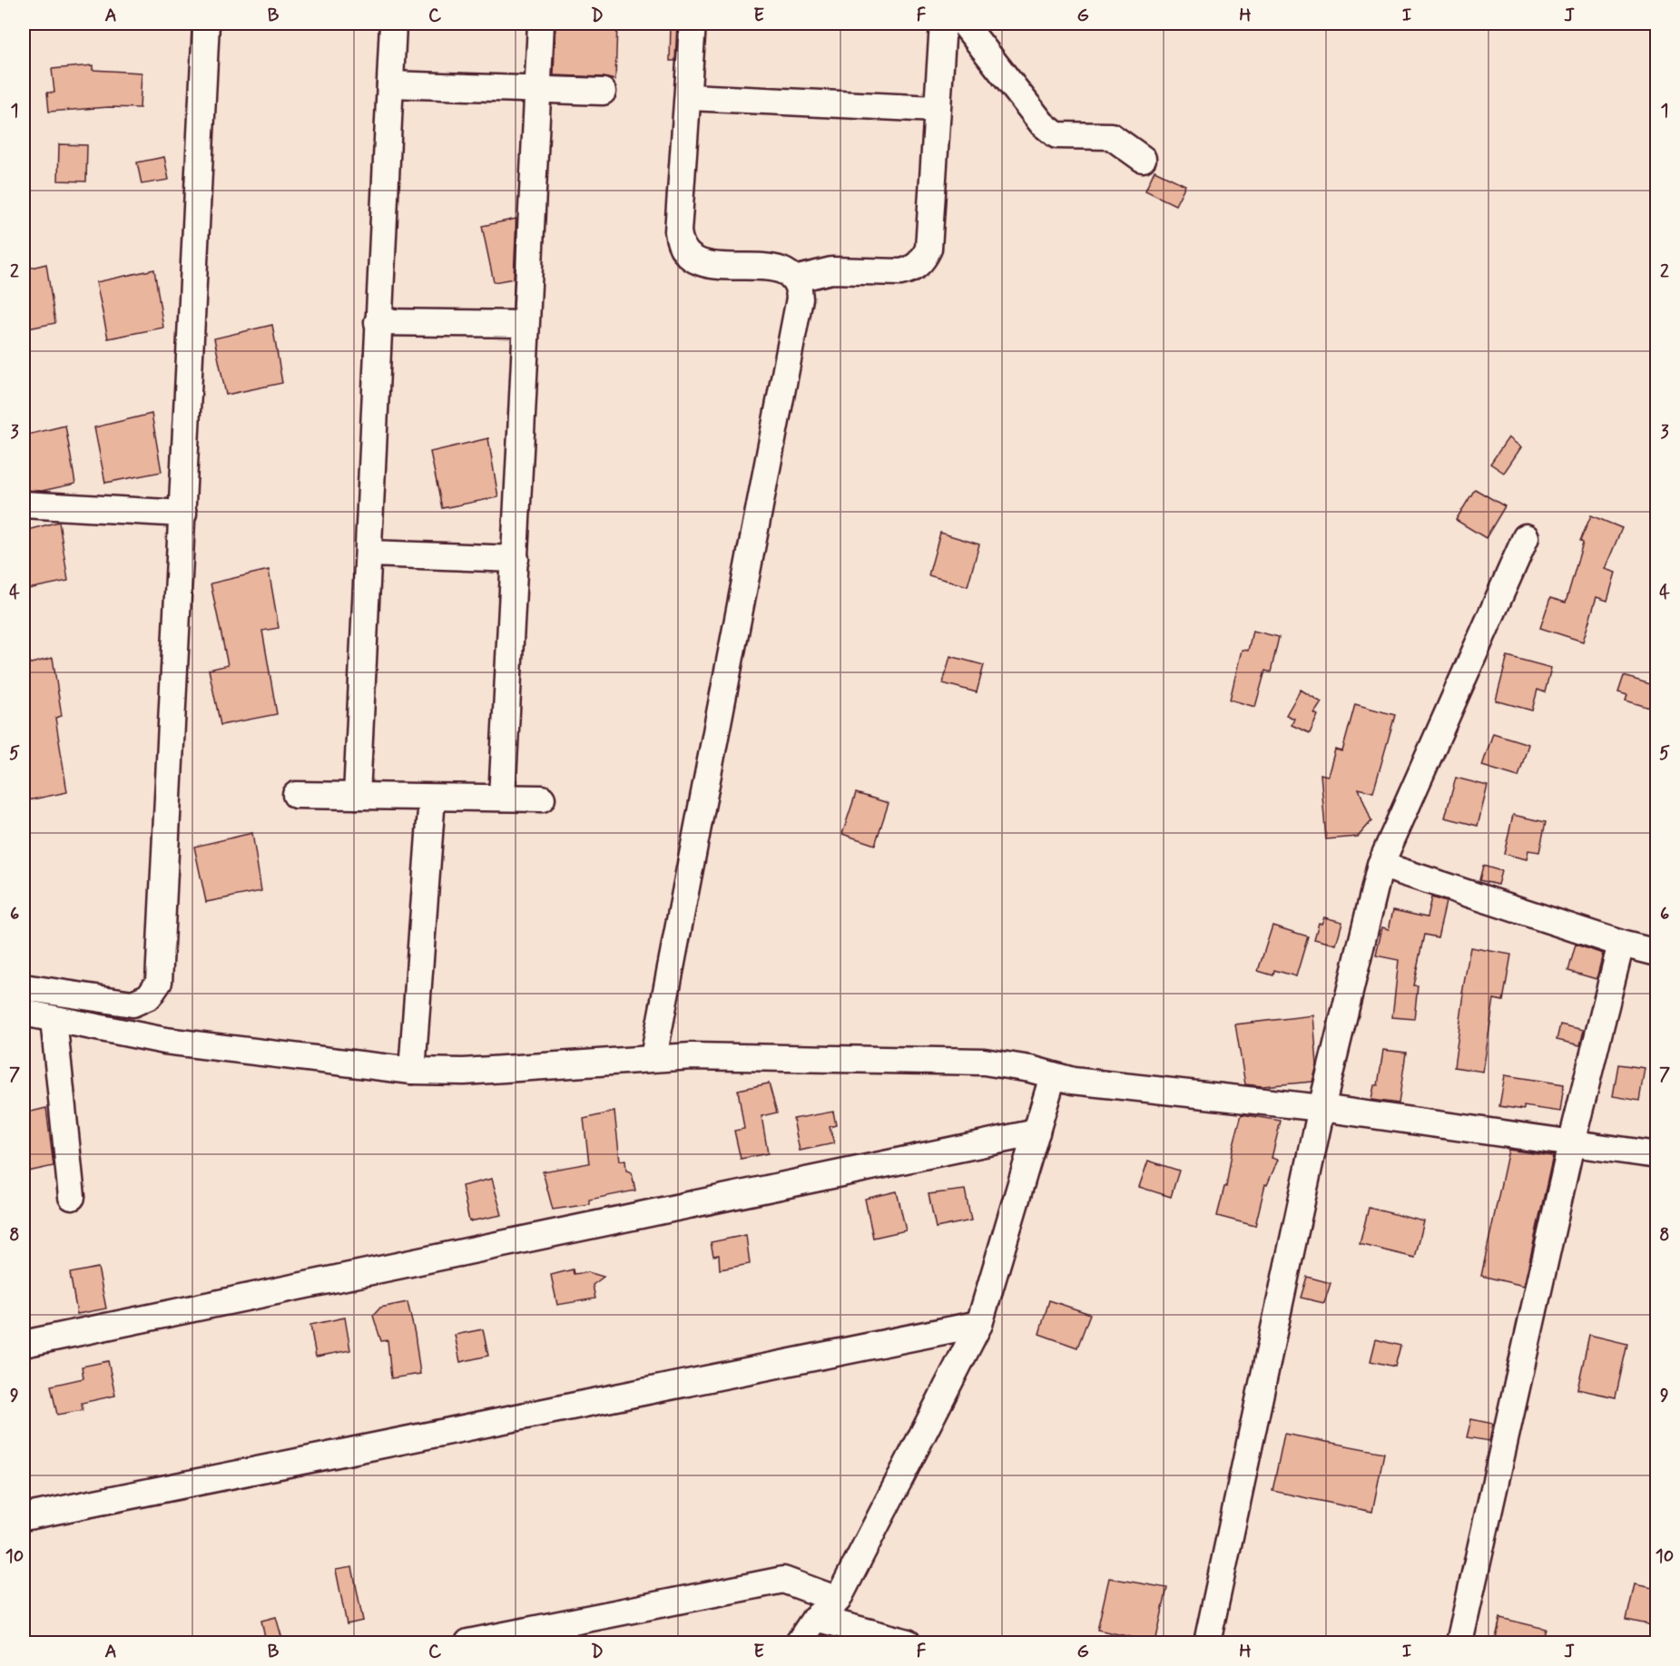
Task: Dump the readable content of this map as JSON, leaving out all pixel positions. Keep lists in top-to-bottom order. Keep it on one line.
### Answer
{"grid":{"columns":["A","B","C","D","E","F","G","H","I","J"],"rows":["1","2","3","4","5","6","7","8","9","10"]}}
